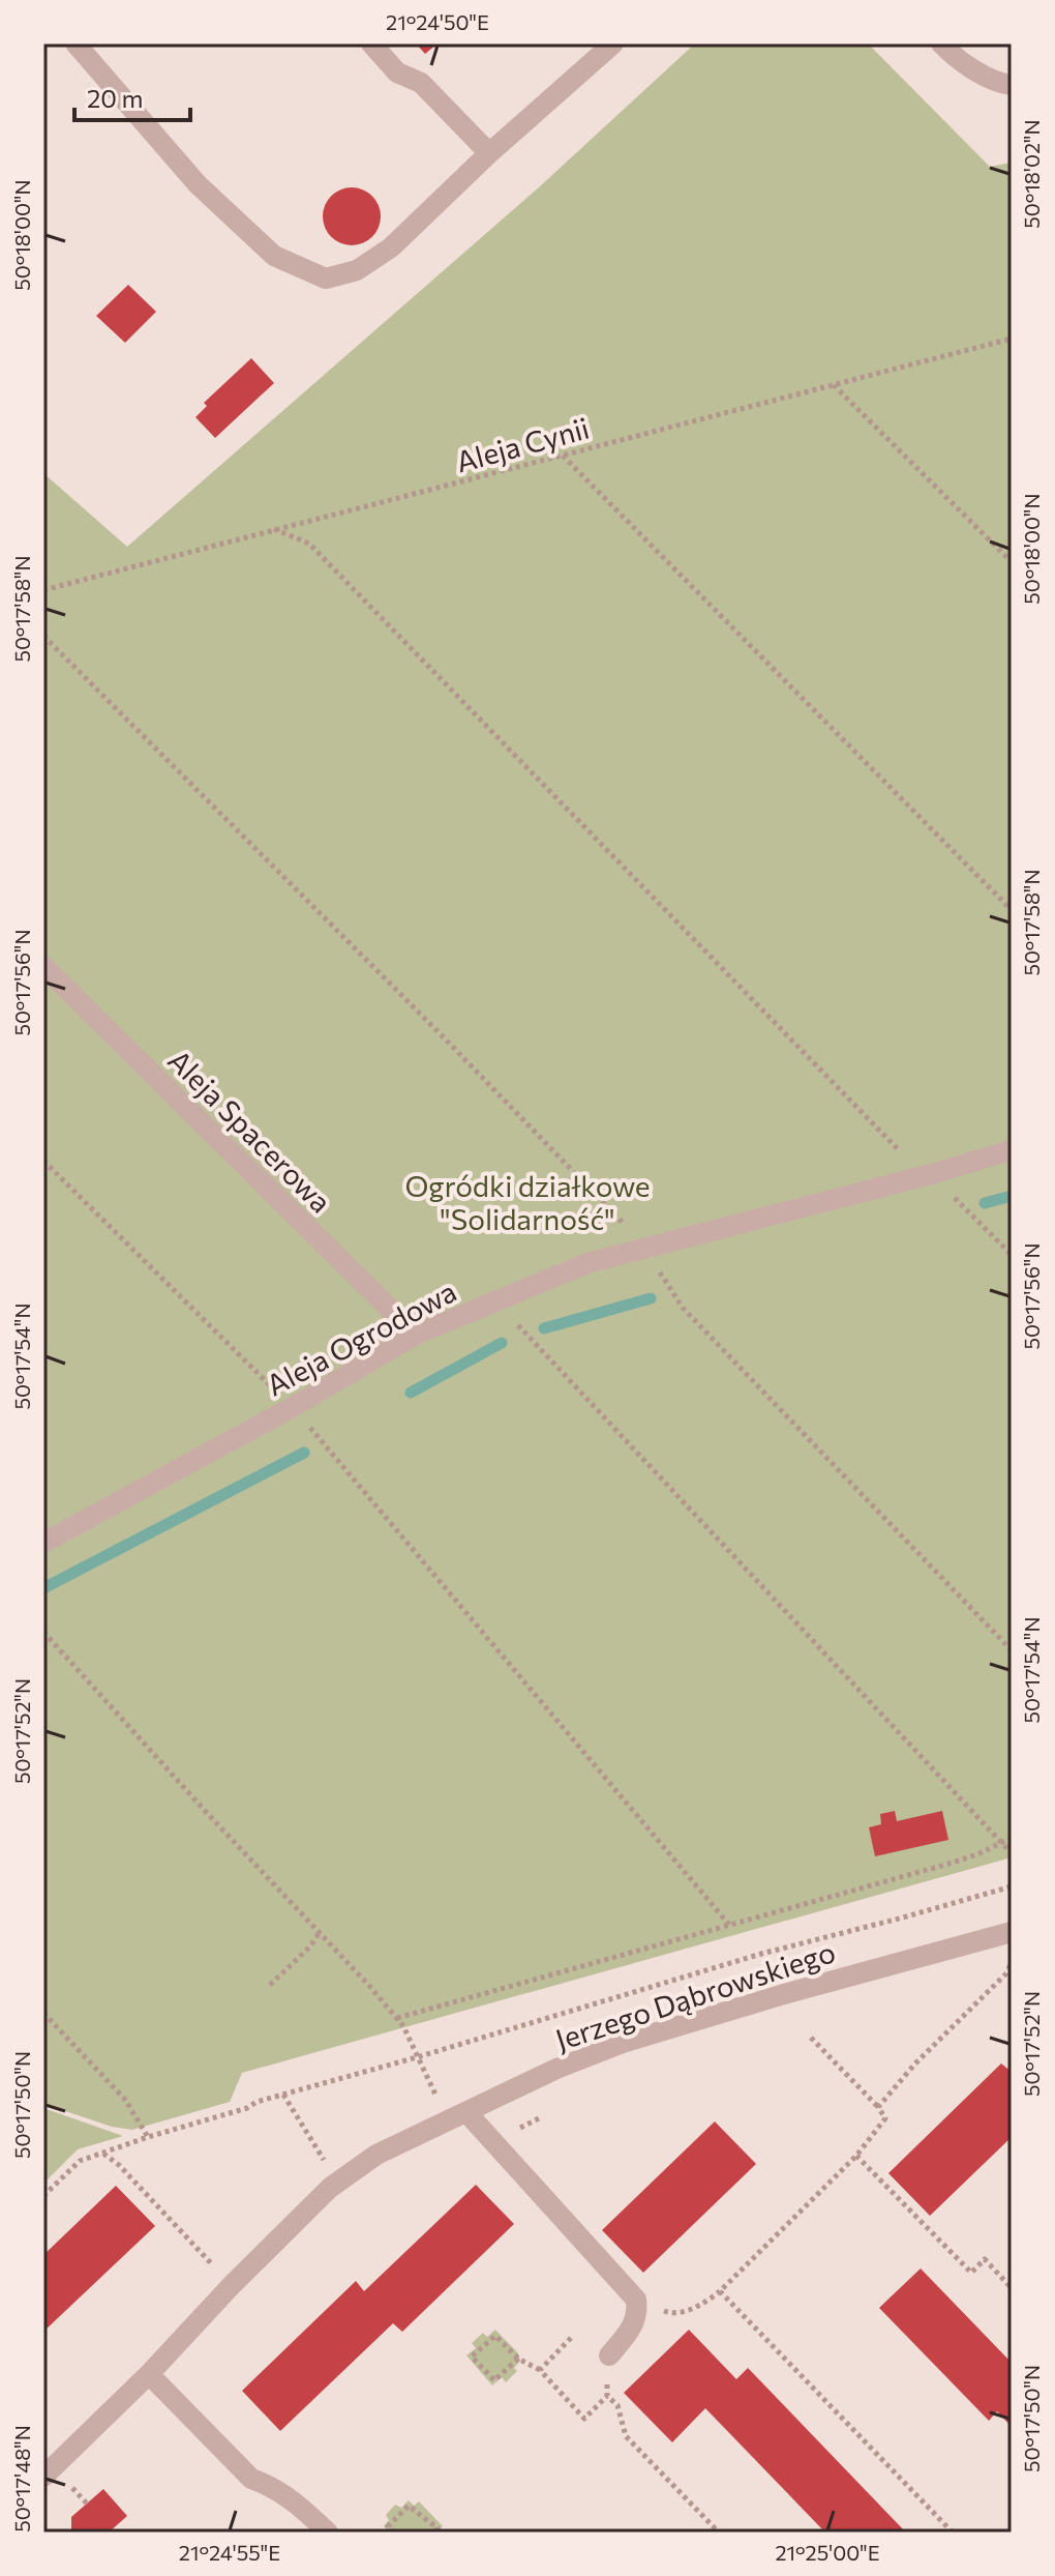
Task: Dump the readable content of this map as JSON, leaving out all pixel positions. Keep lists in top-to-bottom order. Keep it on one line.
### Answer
{"streets":{"street":["Aleja Spacerowa","Aleja Ogrodowa","Jerzego Dąbrowskiego"],"path":["Aleja Cynii"]},"crossings":[["Aleja Spacerowa","Aleja Ogrodowa"]],"parks":["Ogródki działkowe \"Solidarność\""],"scale_bar":"20 m","coordinates":["21°24'50\"E","50°18'02\"N","50°18'00\"N","50°17'58\"N","50°17'56\"N","50°17'54\"N","50°17'52\"N","50°17'50\"N","50°17'48\"N","21°24'55\"E","21°25'00\"E"]}
